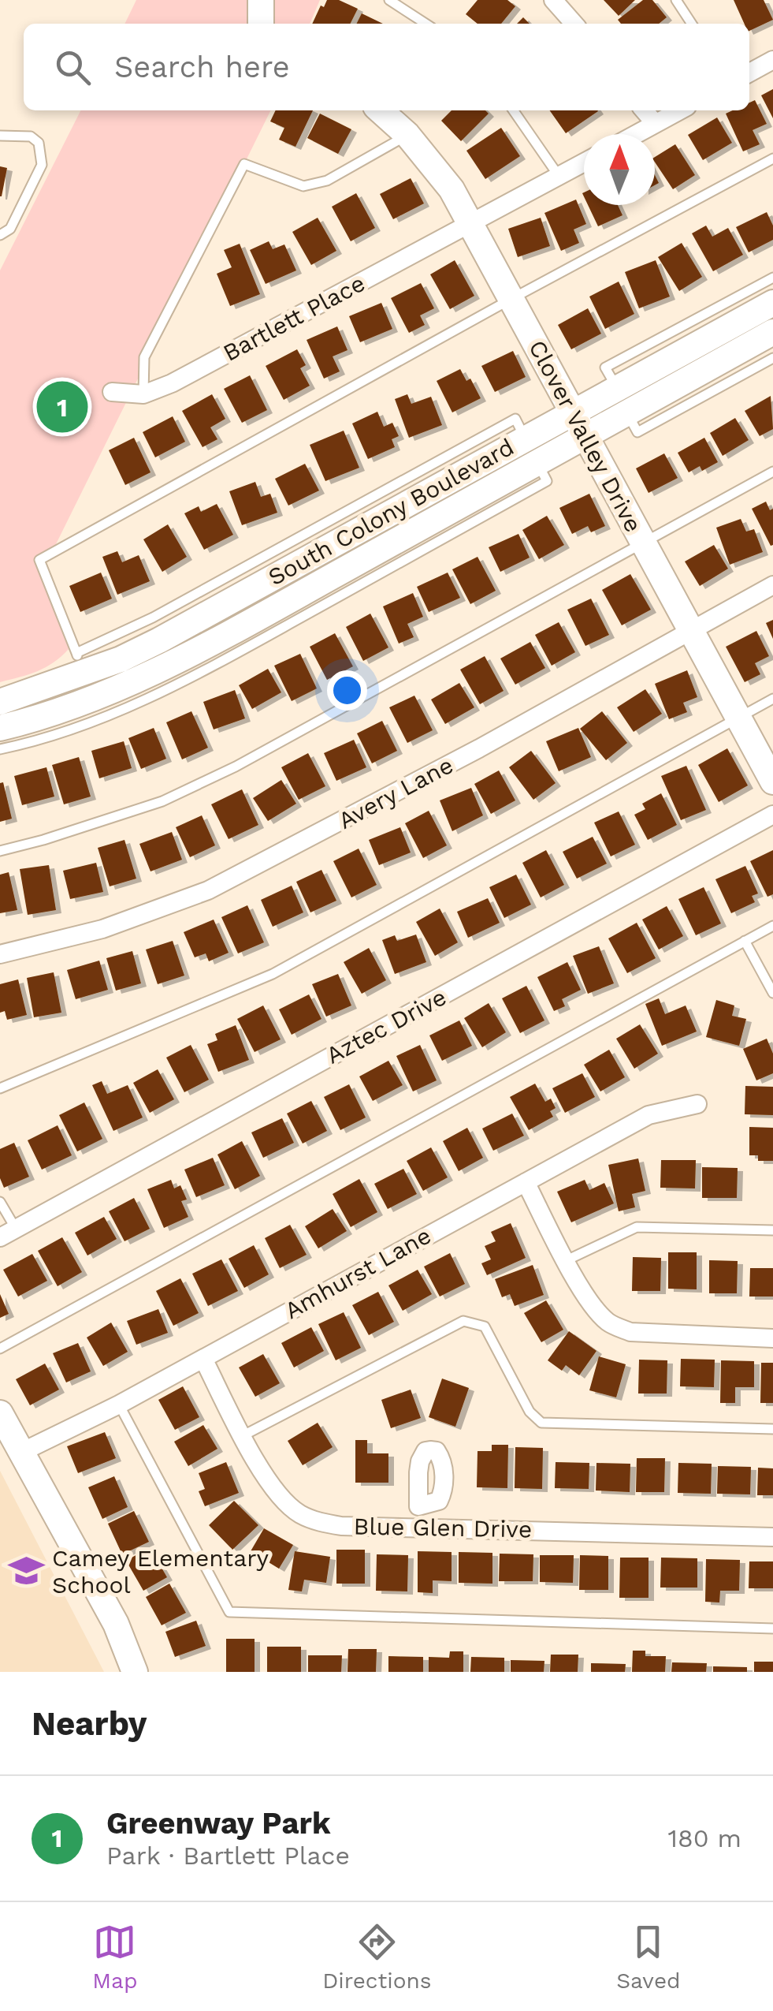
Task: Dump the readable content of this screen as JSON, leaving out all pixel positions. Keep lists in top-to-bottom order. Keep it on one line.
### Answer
{"streets":{"main road":["Clover Valley Drive","South Colony Boulevard"],"street":["Bartlett Place","Avery Lane","Aztec Drive","Amhurst Lane","Blue Glen Drive"]},"crossings":[["Bartlett Place","Clover Valley Drive"],["Clover Valley Drive","South Colony Boulevard"],["Clover Valley Drive","Avery Lane"],["Amhurst Lane","Blue Glen Drive"]],"places":{"school or university":["Camey Elementary School"]},"north":"top","page":{"search":"Search here","pins":"1","heading":"Nearby","list":[{"mark":"1","name":"Greenway Park","note":"Park · Bartlett Place","value":"180 m"}],"nav":["Map","Directions","Saved"]}}
